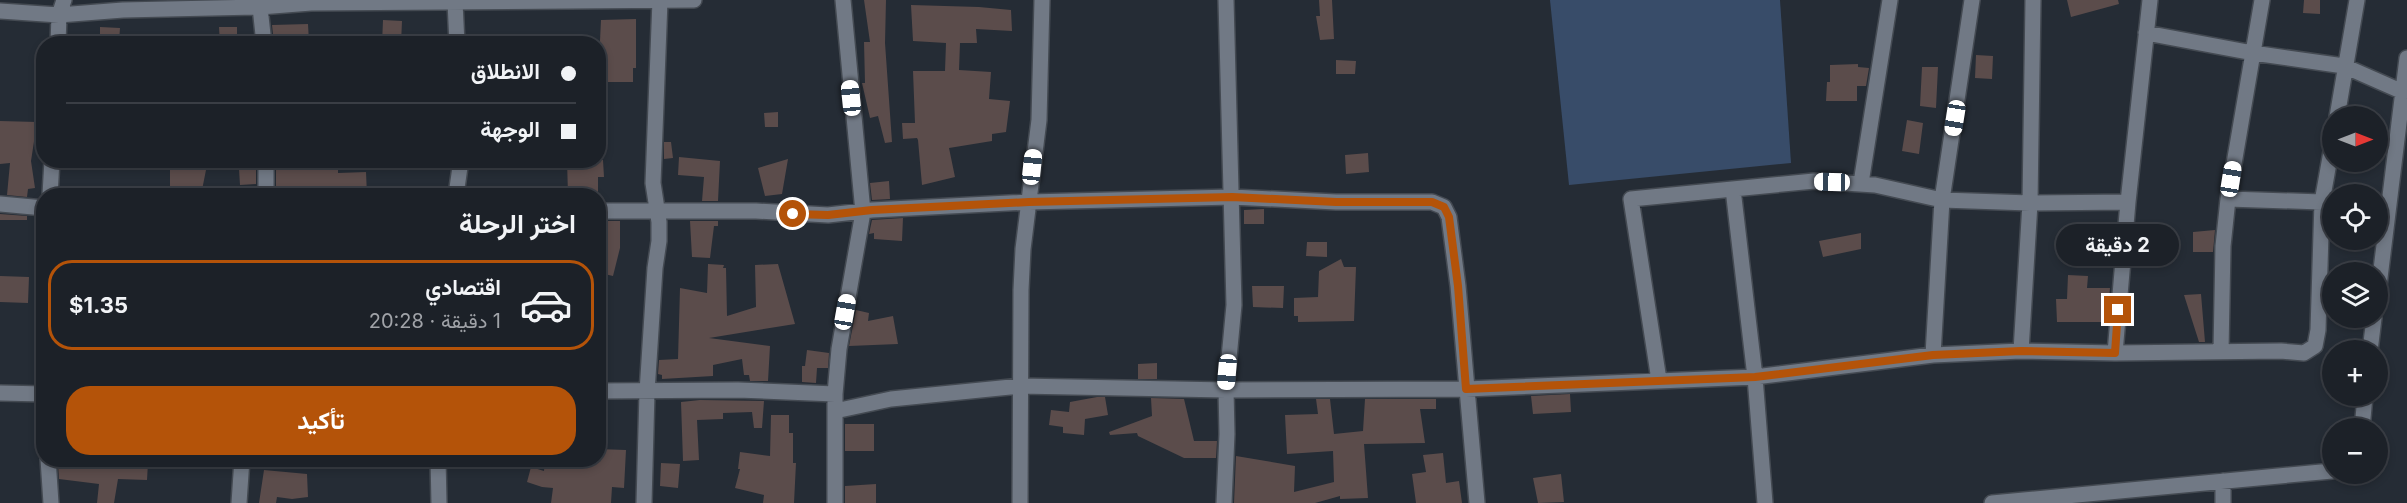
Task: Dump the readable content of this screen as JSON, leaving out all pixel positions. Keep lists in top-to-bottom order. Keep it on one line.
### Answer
{"north":"right","page":{"banner":["الانطلاق","الوجهة"],"map_buttons":["+","−"],"heading":"اختر الرحلة","bubble":"2 دقيقة","list":[{"name":"اقتصادي","note":"1 دقيقة · 20:28","value":"$1.35"}],"buttons":"تأكيد"}}
